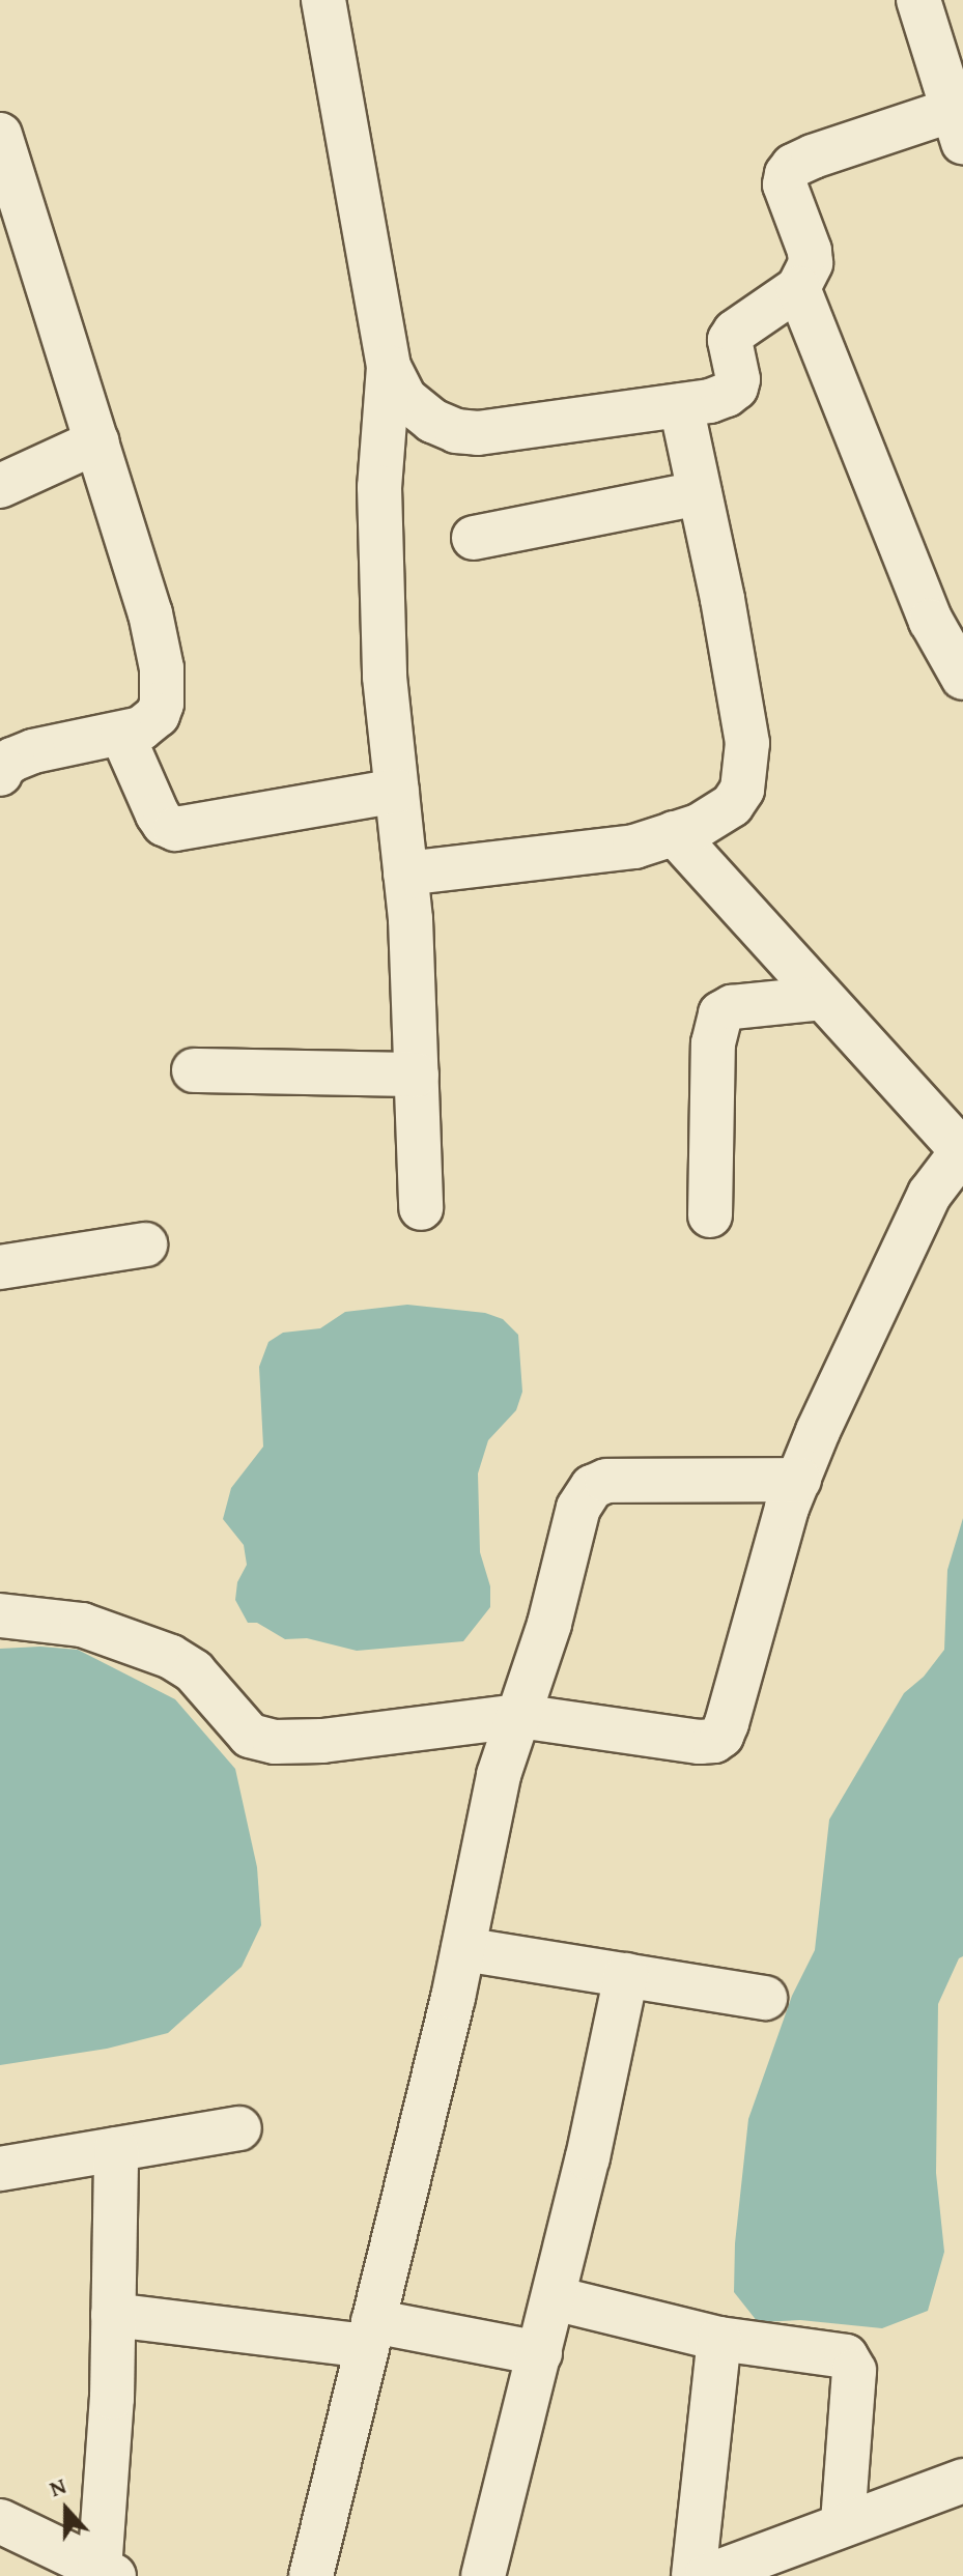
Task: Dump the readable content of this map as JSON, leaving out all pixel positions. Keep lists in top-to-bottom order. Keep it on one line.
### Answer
{"north":"top"}
